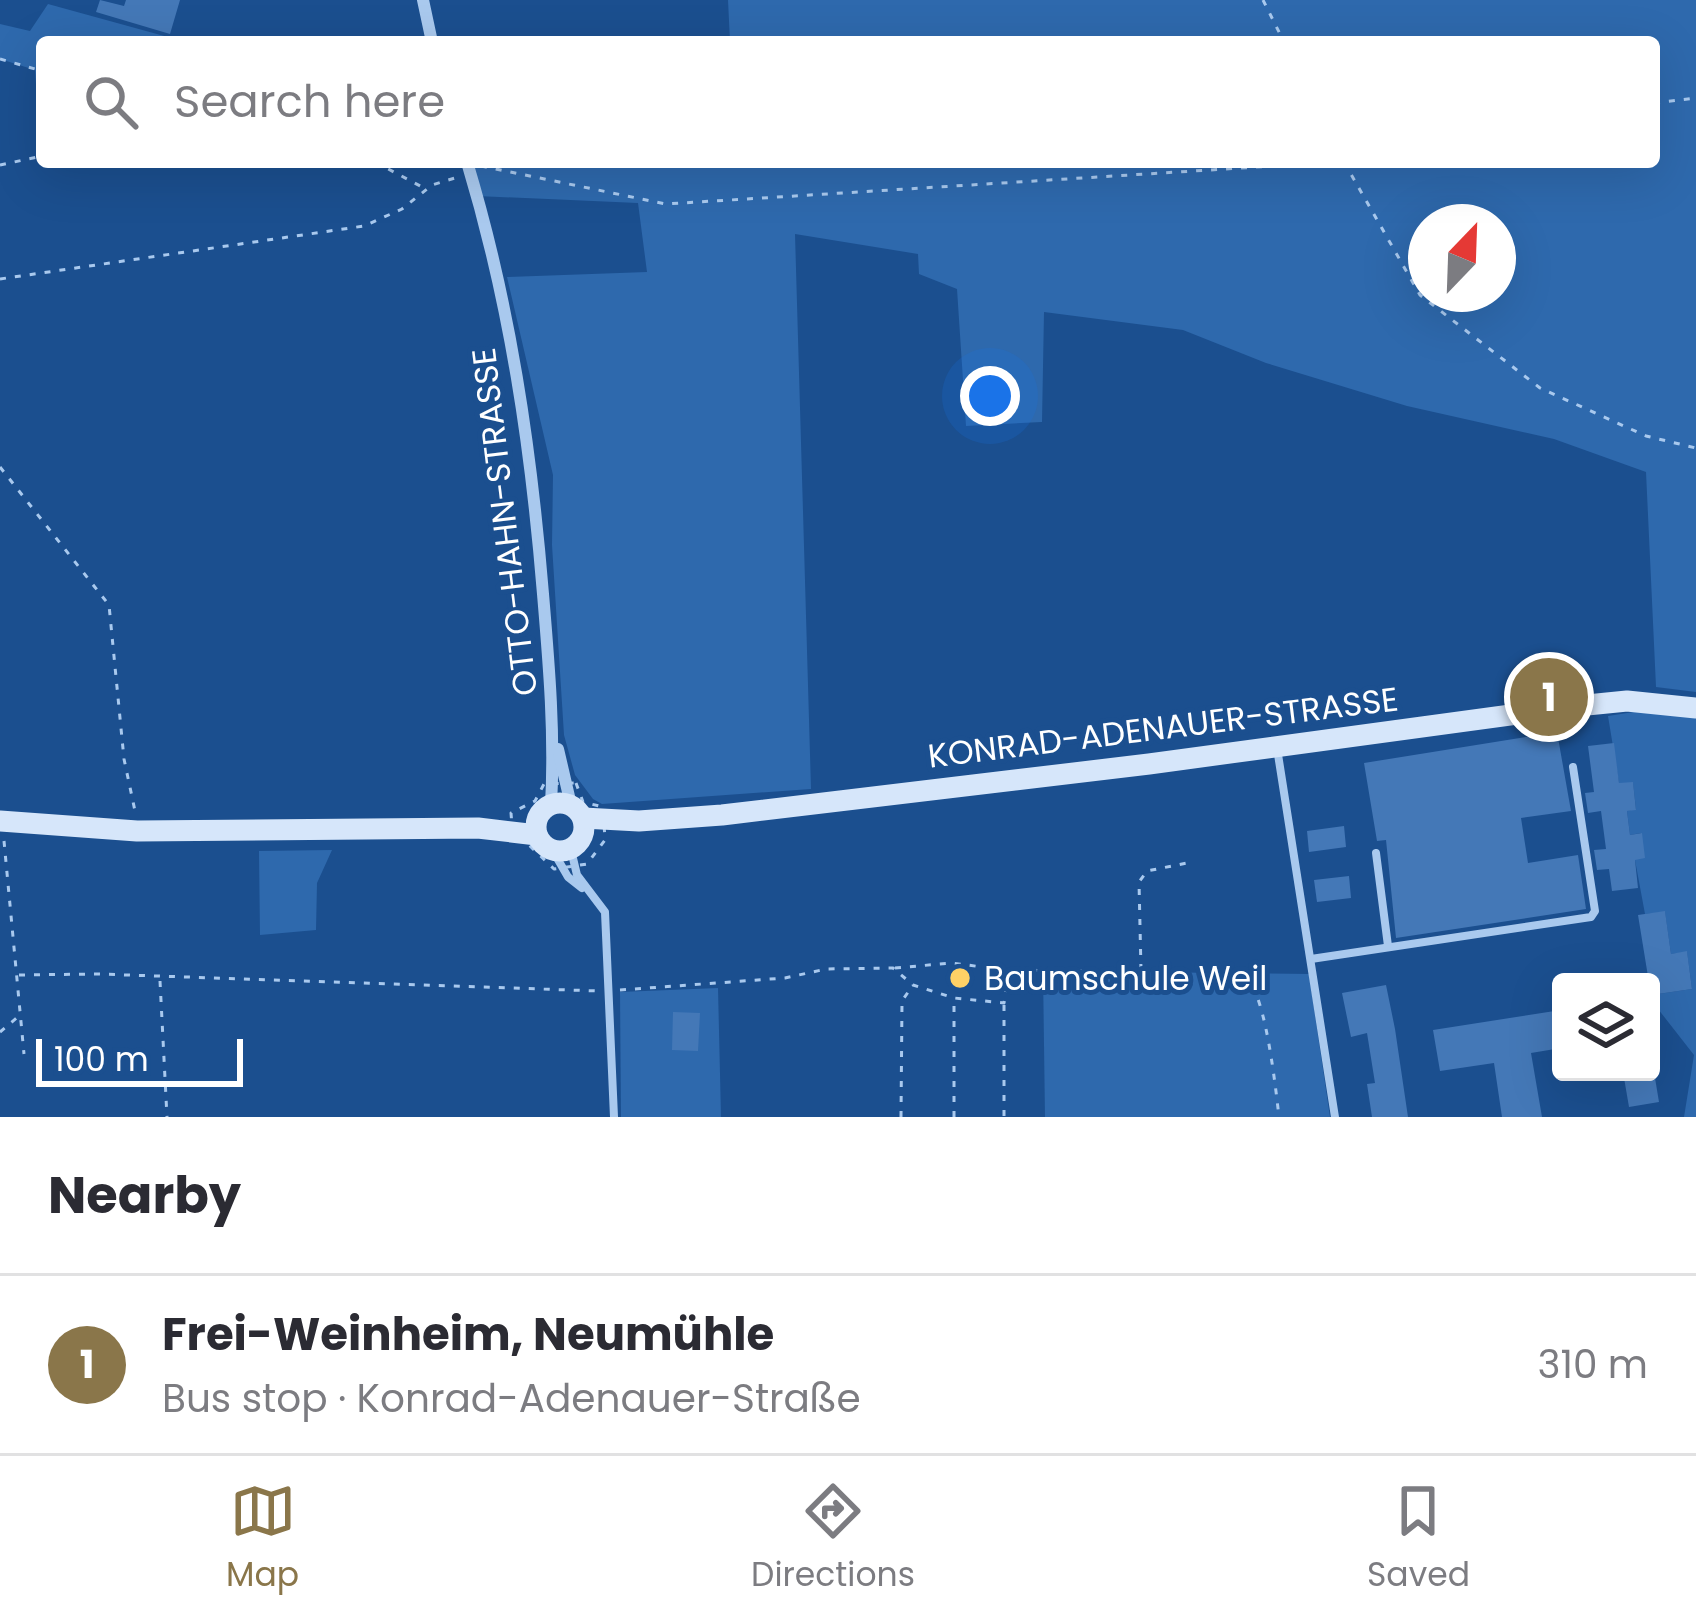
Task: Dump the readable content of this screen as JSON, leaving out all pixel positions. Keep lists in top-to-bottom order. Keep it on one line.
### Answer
{"streets":{"main road":["KONRAD-ADENAUER-STRASSE"],"street":["OTTO-HAHN-STRASSE"]},"crossings":[["OTTO-HAHN-STRASSE","KONRAD-ADENAUER-STRASSE"]],"places":["Baumschule Weil"],"scale_bar":"100 m","north":"top right","page":{"search":"Search here","pins":"1","scale":"100 m","heading":"Nearby","list":[{"mark":"1","name":"Frei-Weinheim, Neumühle","note":"Bus stop · Konrad-Adenauer-Straße","value":"310 m"}],"nav":["Map","Directions","Saved"]}}
